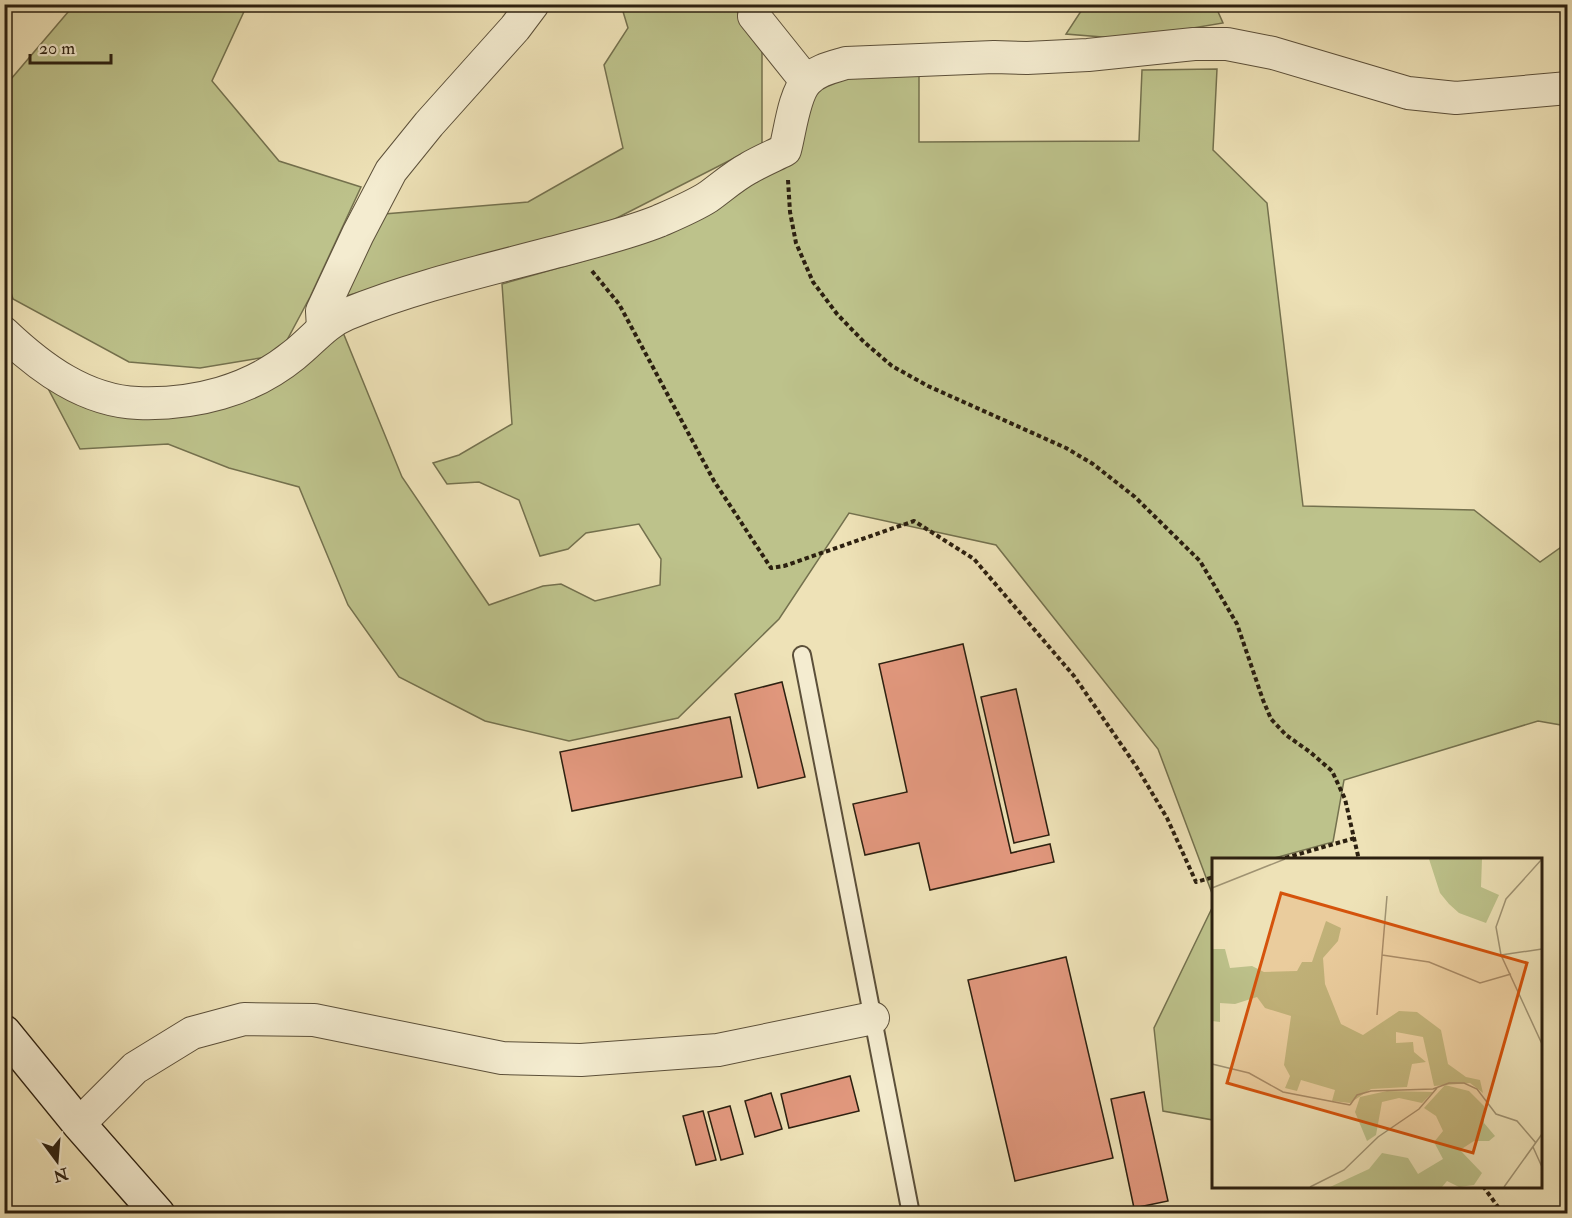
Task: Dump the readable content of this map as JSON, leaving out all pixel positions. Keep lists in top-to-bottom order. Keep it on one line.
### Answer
{"scale_bar":"20 m","north":"bottom"}
